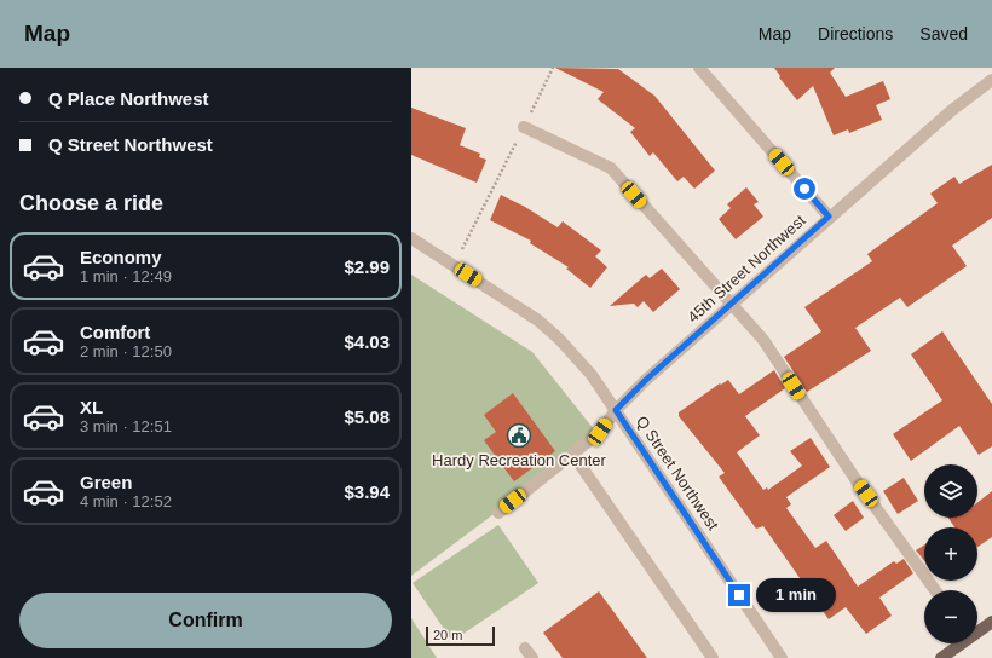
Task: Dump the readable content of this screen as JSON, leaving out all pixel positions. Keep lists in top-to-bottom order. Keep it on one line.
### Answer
{"streets":{"street":["45th Street Northwest","Q Street Northwest"]},"crossings":[["45th Street Northwest","Q Street Northwest"]],"places":{"public building":["Hardy Recreation Center"]},"scale_bar":"20 m","page":{"header":"Map","nav":["Map","Directions","Saved"],"banner":["Q Place Northwest","Q Street Northwest"],"heading":"Choose a ride","list":[{"name":"Economy","note":"1 min · 12:49","value":"$2.99"},{"name":"Comfort","note":"2 min · 12:50","value":"$4.03"},{"name":"XL","note":"3 min · 12:51","value":"$5.08"},{"name":"Green","note":"4 min · 12:52","value":"$3.94"}],"map_buttons":["+","−"],"bubble":"1 min","buttons":"Confirm","scale":"20 m"}}
